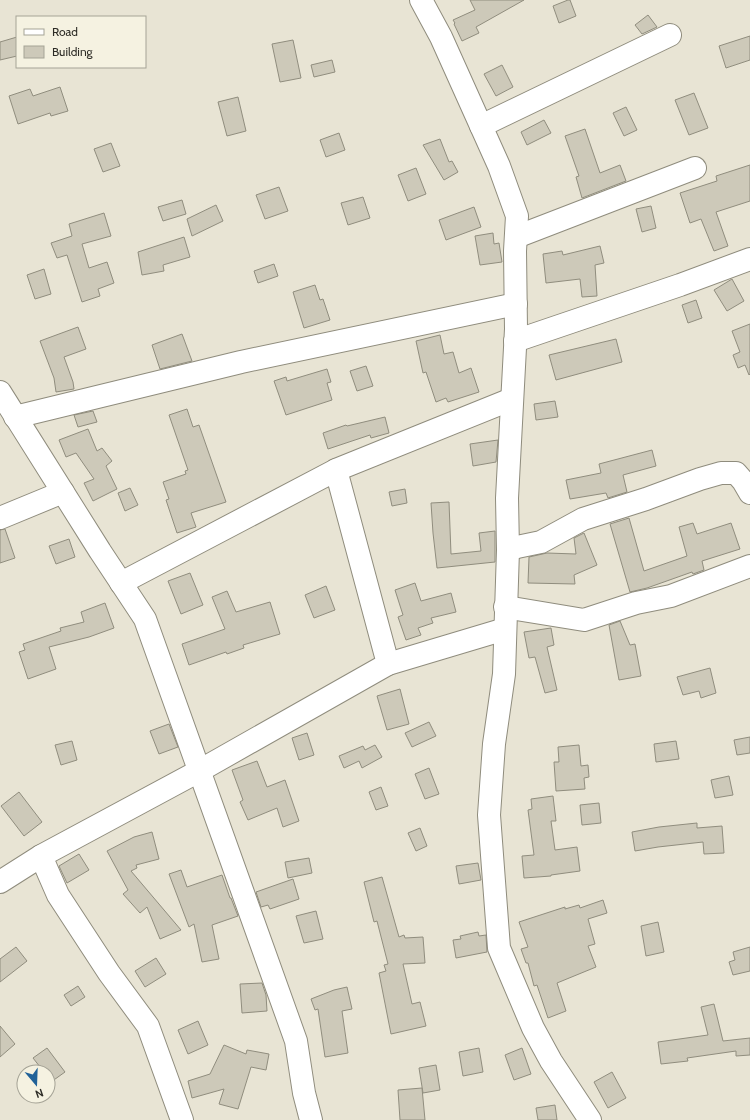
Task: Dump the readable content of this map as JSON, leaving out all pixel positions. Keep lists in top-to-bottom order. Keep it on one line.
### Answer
{"legend":["Road","Building"],"north":"bottom"}
